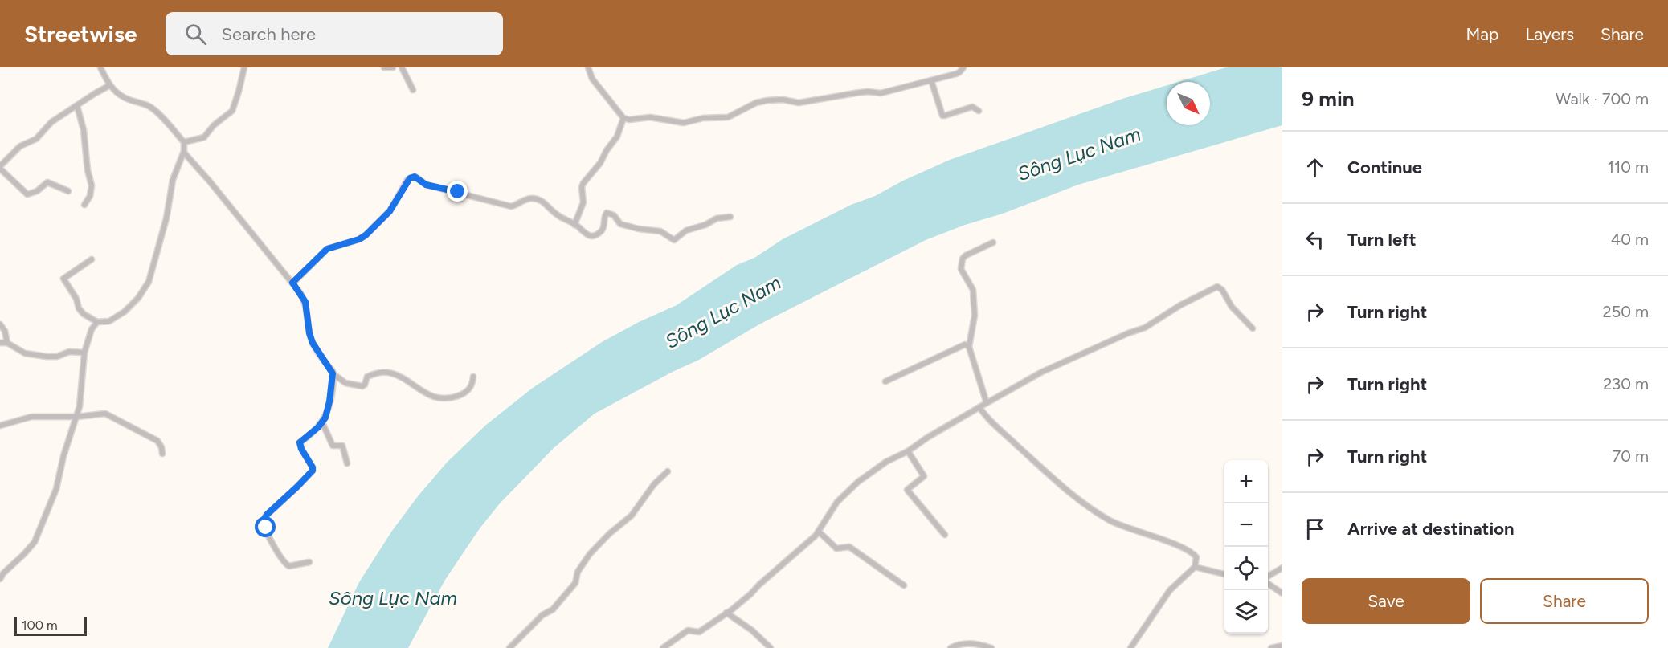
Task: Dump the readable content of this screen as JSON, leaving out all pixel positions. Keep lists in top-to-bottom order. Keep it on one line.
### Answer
{"water":["Sông Lục Nam"],"scale_bar":"100 m","north":"bottom right","page":{"header":"Streetwise","search":"Search here","nav":["Map","Layers","Share"],"heading":["9 min","Walk · 700 m"],"list":[["Continue","110 m"],["Turn left","40 m"],["Turn right","250 m"],["Turn right","230 m"],["Turn right","70 m"],"Arrive at destination"],"map_buttons":["+","−"],"buttons":["Save","Share"],"scale":"100 m"}}
